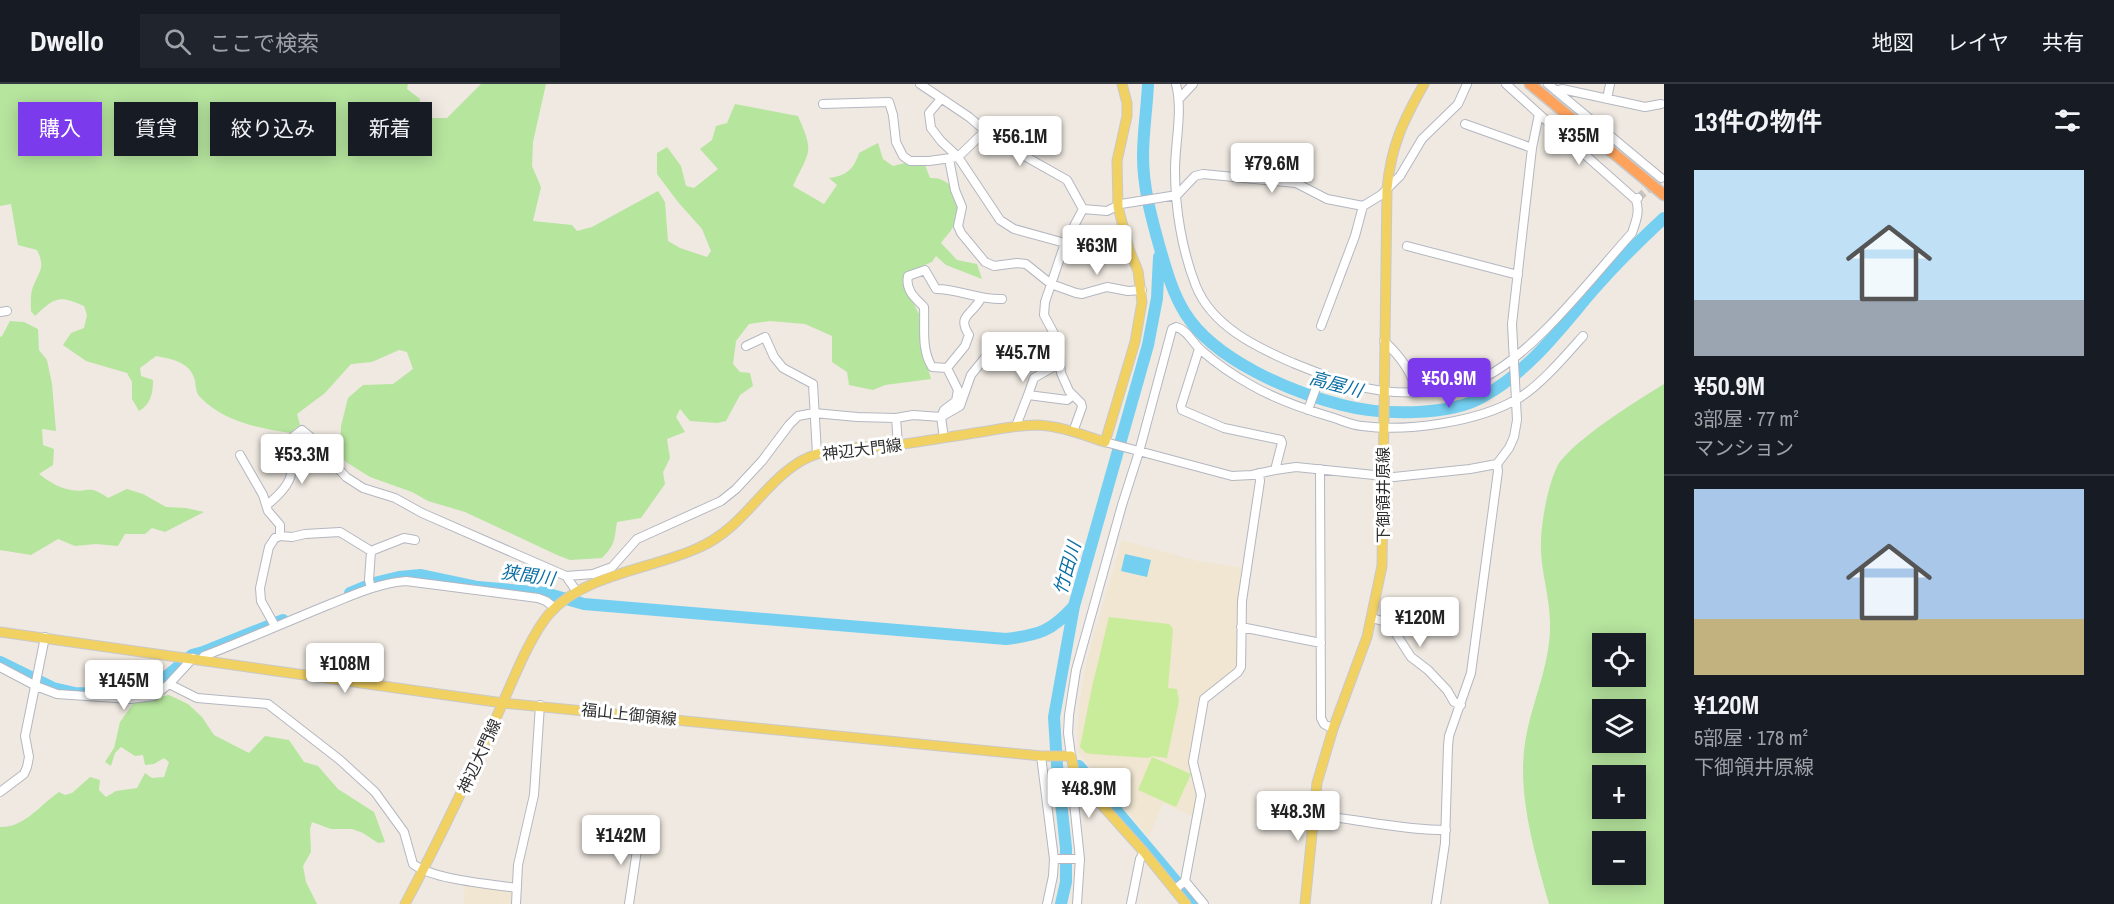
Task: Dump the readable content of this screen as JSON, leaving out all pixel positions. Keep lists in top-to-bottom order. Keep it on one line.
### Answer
{"streets":{"main road":["神辺大門線","下御領井原線","福山上御領線"]},"crossings":[["神辺大門線","福山上御領線"]],"water":["高屋川","竹田川","狭間川"],"page":{"header":"Dwello","search":"ここで検索","nav":["地図","レイヤ","共有"],"heading":"13件の物件","chip":["購入","賃貸","絞り込み","新着"],"price":["¥35M","¥56.1M","¥79.6M","¥63M","¥45.7M","¥50.9M","¥53.3M","¥120M","¥108M","¥145M","¥48.9M","¥48.3M","¥142M"],"list":[{"name":"¥50.9M","note":"3部屋 · 77 m² · マンション"},{"name":"¥120M","note":"5部屋 · 178 m² · 下御領井原線"}],"map_buttons":["+","−"]}}
